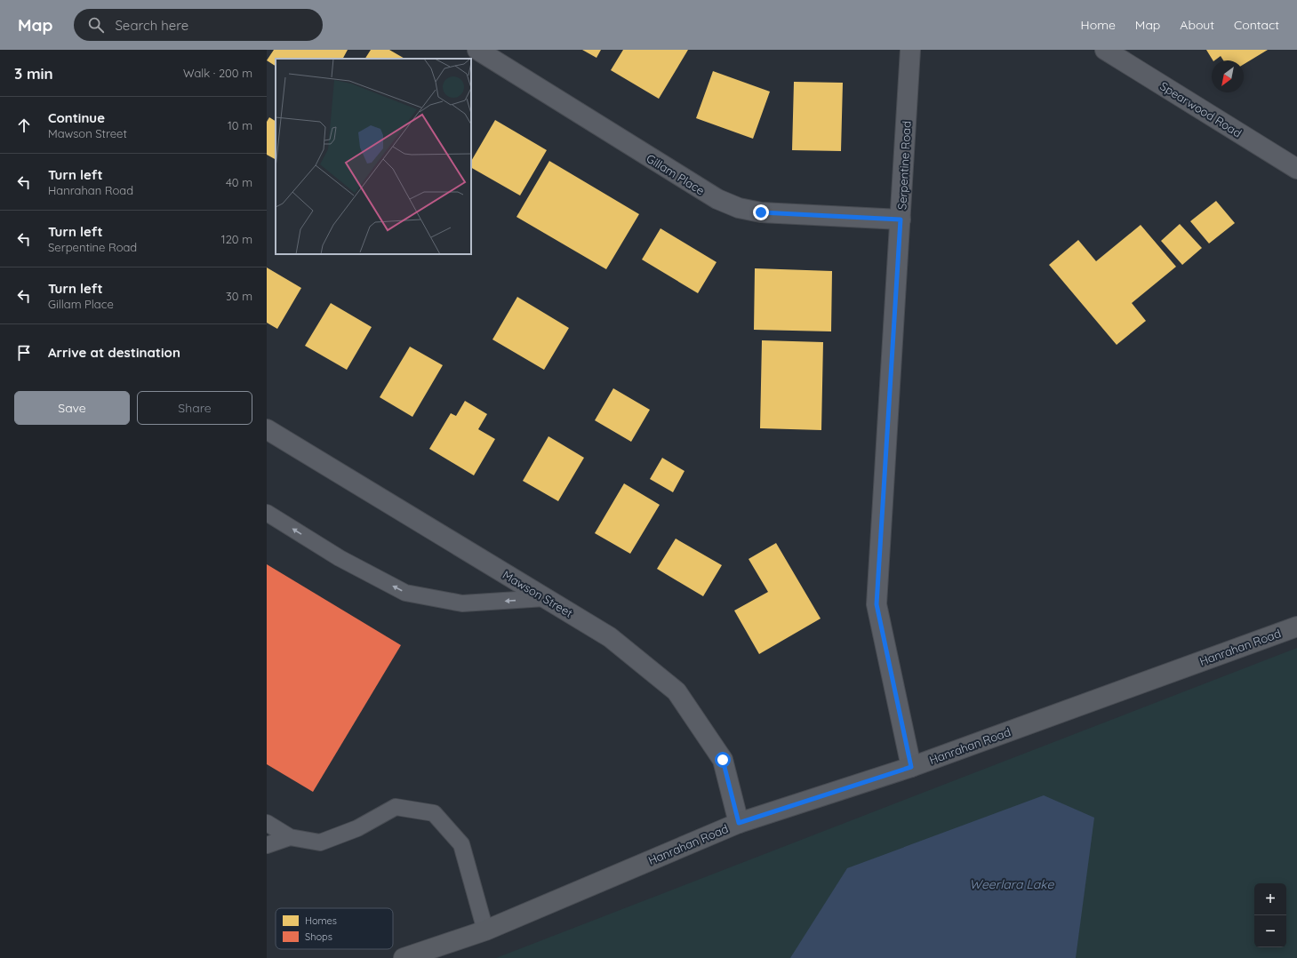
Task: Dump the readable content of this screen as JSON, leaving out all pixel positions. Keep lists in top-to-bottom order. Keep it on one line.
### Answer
{"streets":{"main road":["Hanrahan Road"],"street":["Spearwood Road","Serpentine Road","Gillam Place","Mawson Street"]},"crossings":[["Serpentine Road","Gillam Place"],["Serpentine Road","Hanrahan Road"],["Mawson Street","Hanrahan Road"]],"water":["Weerlara Lake"],"legend":["Homes","Shops"],"north":"bottom left","page":{"header":"Map","search":"Search here","nav":["Home","Map","About","Contact"],"heading":["3 min","Walk · 200 m"],"list":[["Continue","Mawson Street","10 m"],["Turn left","Hanrahan Road","40 m"],["Turn left","Serpentine Road","120 m"],["Turn left","Gillam Place","30 m"],"Arrive at destination"],"buttons":["Save","Share"],"map_buttons":["+","−"]}}
